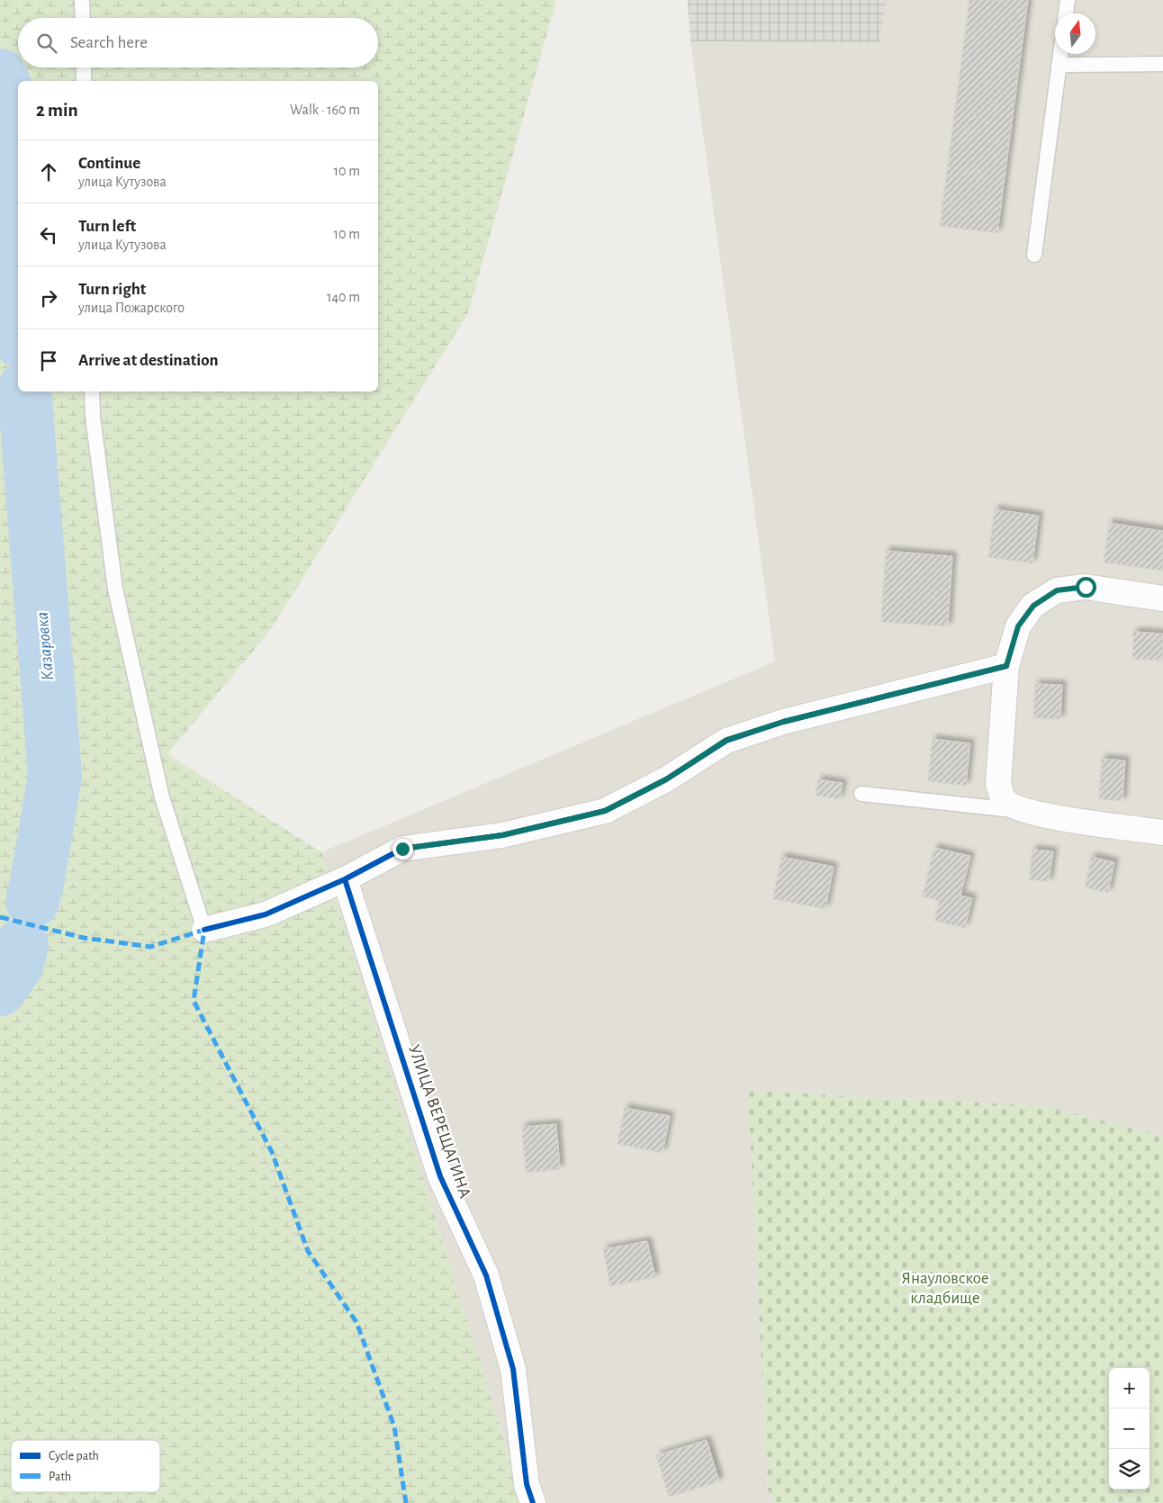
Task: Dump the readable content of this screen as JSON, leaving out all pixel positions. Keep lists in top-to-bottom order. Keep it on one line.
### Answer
{"streets":{"street":["УЛИЦА ВЕРЕЩАГИНА"]},"water":["Казаровка"],"parks":["Янауловское кладбище"],"legend":["Cycle path","Path"],"north":"top","page":{"search":"Search here","heading":["2 min","Walk · 160 m"],"list":[["Continue","улица Кутузова","10 m"],["Turn left","улица Кутузова","10 m"],["Turn right","улица Пожарского","140 m"],"Arrive at destination"],"map_buttons":["+","−"]}}
